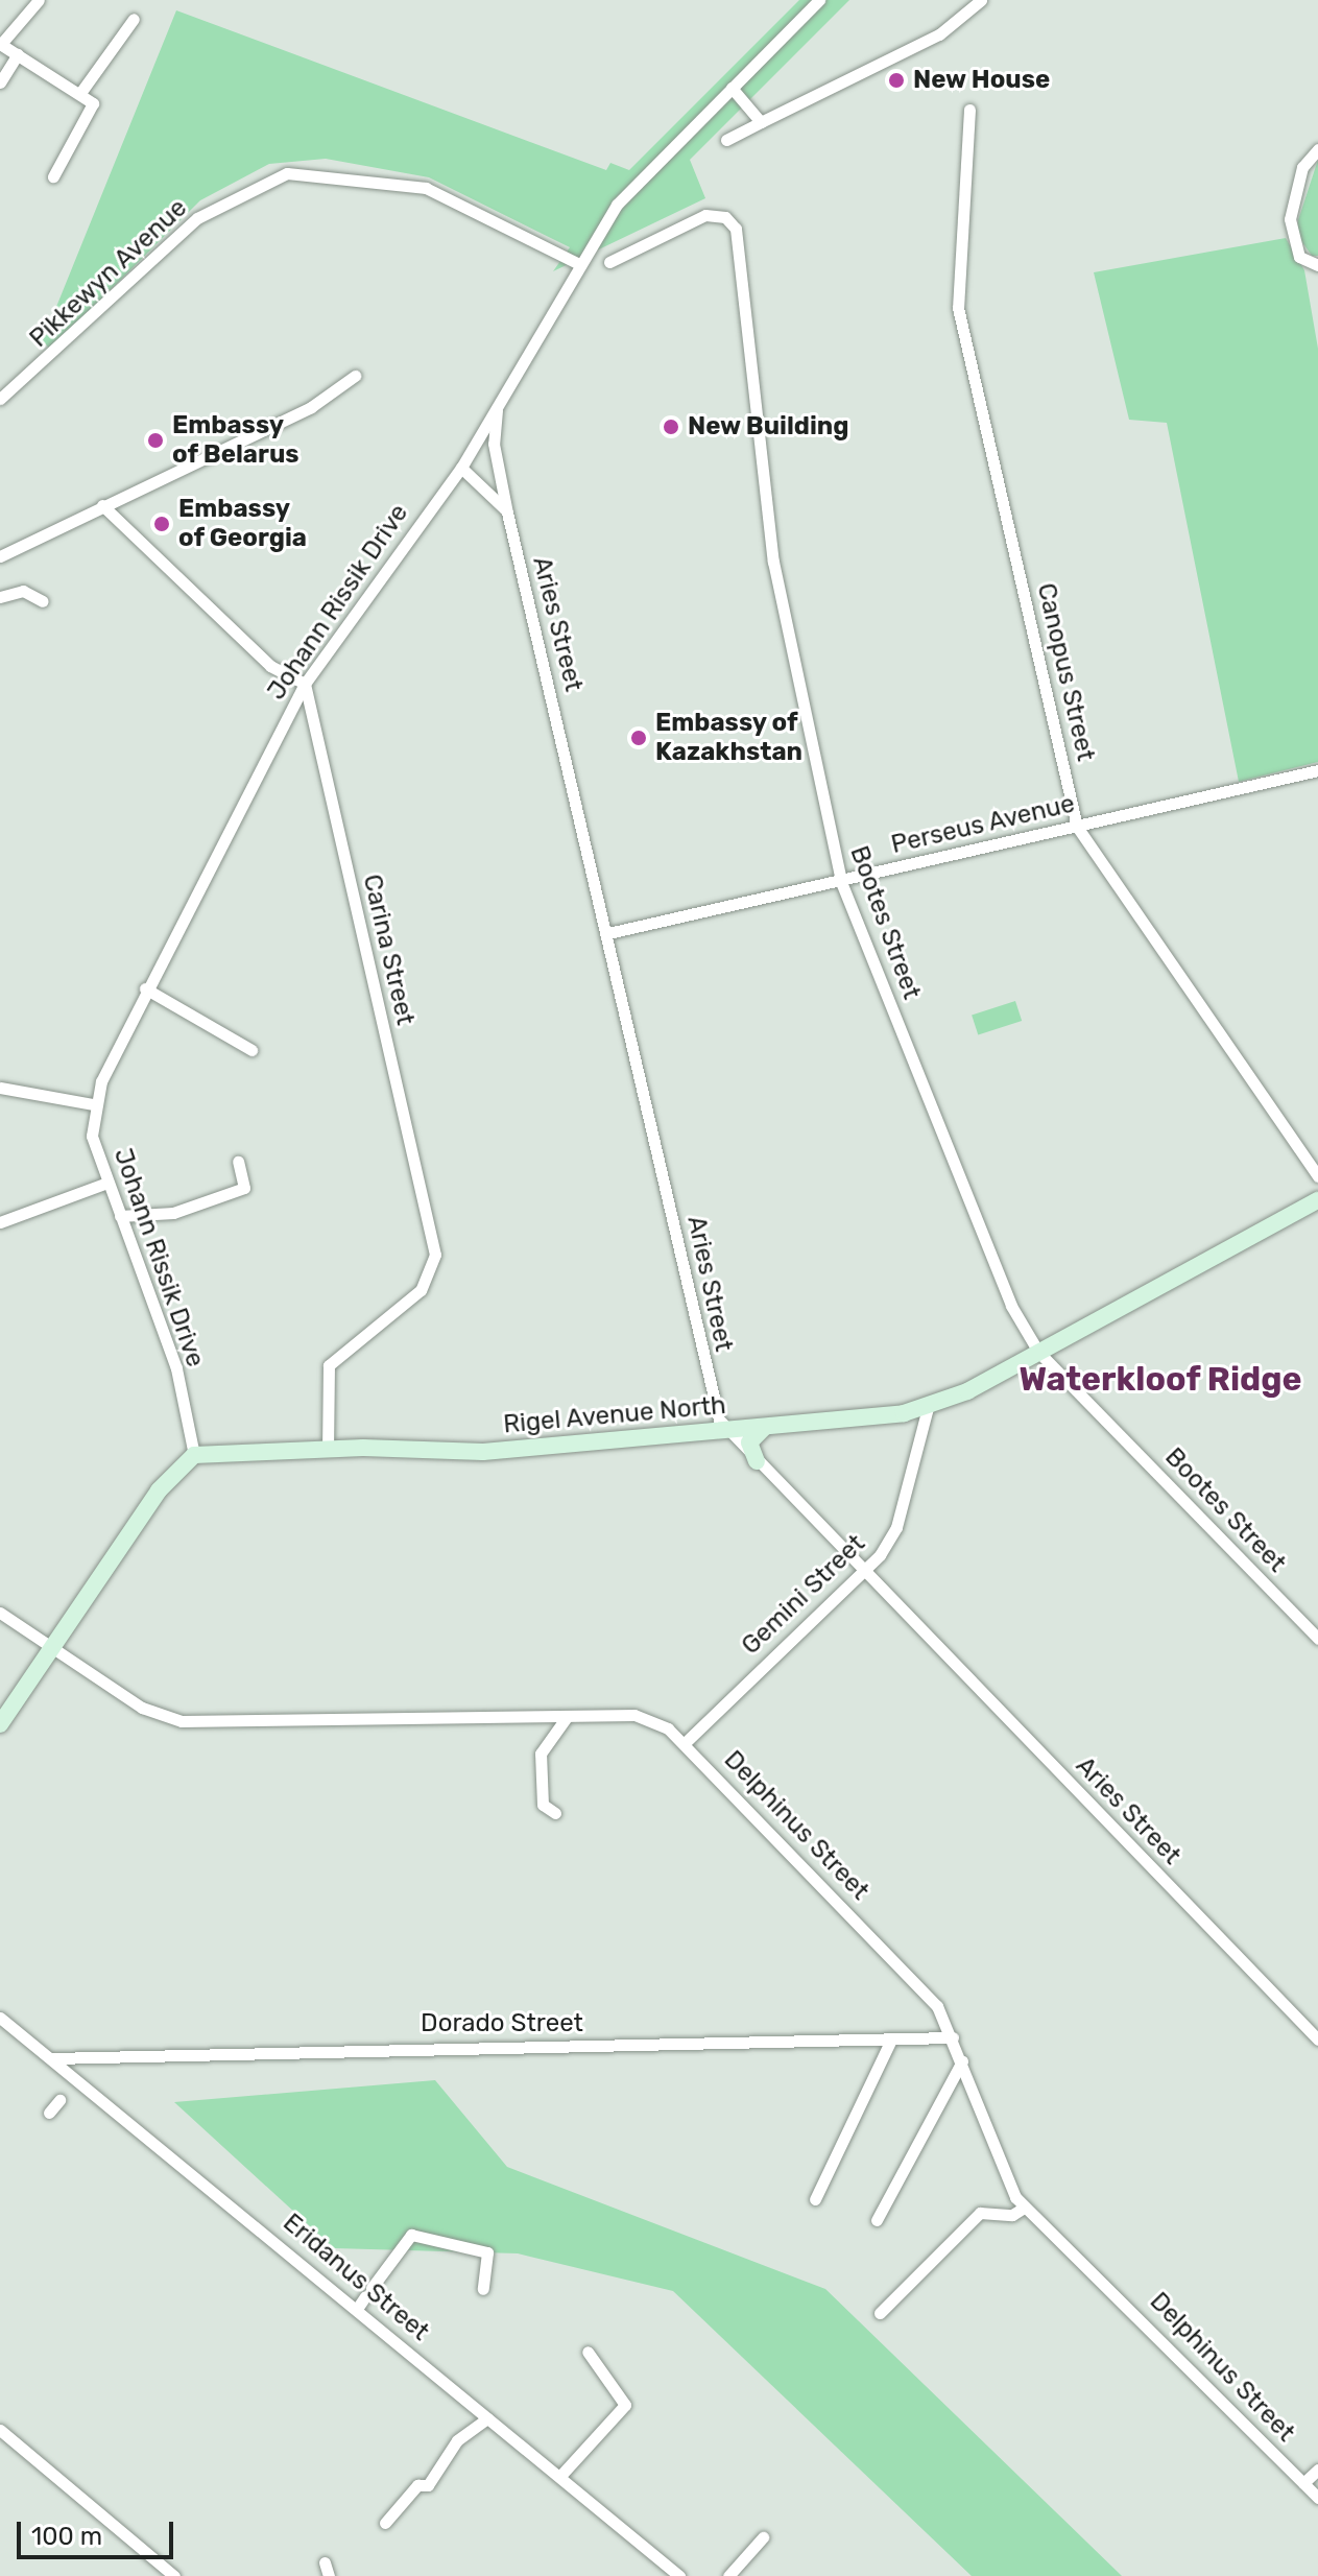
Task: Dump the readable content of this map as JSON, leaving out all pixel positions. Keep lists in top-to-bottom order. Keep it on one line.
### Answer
{"streets":{"main road":["Rigel Avenue North"],"street":["Pikkewyn Avenue","Johann Rissik Drive","Aries Street","Canopus Street","Perseus Avenue","Bootes Street","Carina Street","Gemini Street","Delphinus Street","Dorado Street","Eridanus Street"]},"crossings":[["Pikkewyn Avenue","Johann Rissik Drive"],["Johann Rissik Drive","Aries Street"],["Johann Rissik Drive","Carina Street"],["Johann Rissik Drive","Rigel Avenue North"],["Aries Street","Perseus Avenue"],["Aries Street","Rigel Avenue North"],["Aries Street","Gemini Street"],["Canopus Street","Perseus Avenue"],["Perseus Avenue","Bootes Street"],["Bootes Street","Rigel Avenue North"],["Carina Street","Rigel Avenue North"],["Rigel Avenue North","Gemini Street"],["Gemini Street","Delphinus Street"],["Delphinus Street","Dorado Street"],["Dorado Street","Eridanus Street"]],"districts":["Waterkloof Ridge"],"places":["New House","New Building","Embassy of Belarus","Embassy of Georgia","Embassy of Kazakhstan"],"scale_bar":"100 m"}
